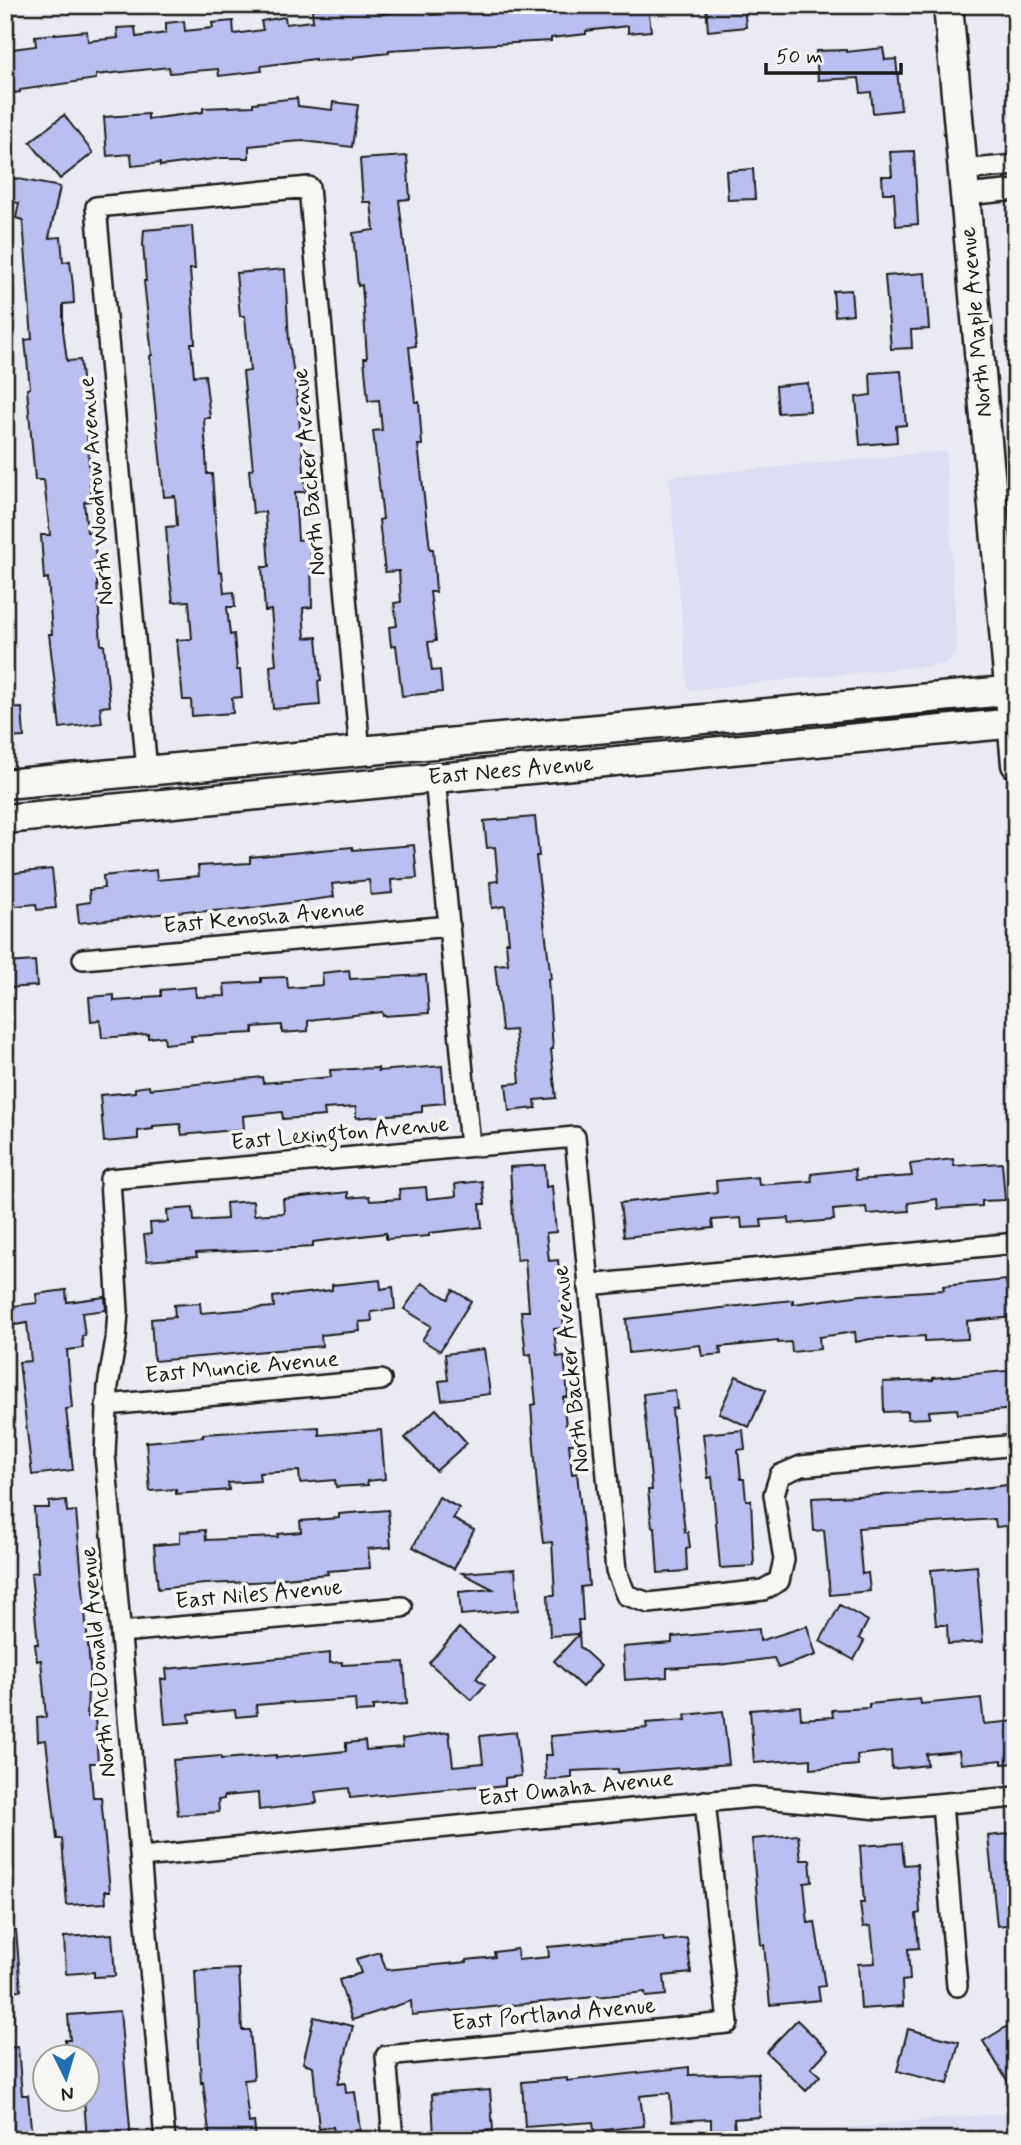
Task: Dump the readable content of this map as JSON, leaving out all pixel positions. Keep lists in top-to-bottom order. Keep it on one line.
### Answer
{"streets":{"main road":["North Maple Avenue","East Nees Avenue"],"street":["North Backer Avenue","North Woodrow Avenue","East Kenosha Avenue","East Lexington Avenue","East Muncie Avenue","East Niles Avenue","North McDonald Avenue","East Omaha Avenue","East Portland Avenue"]},"crossings":[["North Maple Avenue","East Nees Avenue"],["North Backer Avenue","North Woodrow Avenue"],["North Backer Avenue","East Nees Avenue"],["North Backer Avenue","East Lexington Avenue"],["North Woodrow Avenue","East Nees Avenue"],["East Lexington Avenue","North McDonald Avenue"],["East Muncie Avenue","North McDonald Avenue"],["East Niles Avenue","North McDonald Avenue"],["North McDonald Avenue","East Omaha Avenue"],["East Omaha Avenue","East Portland Avenue"]],"scale_bar":"50 m","north":"bottom"}
